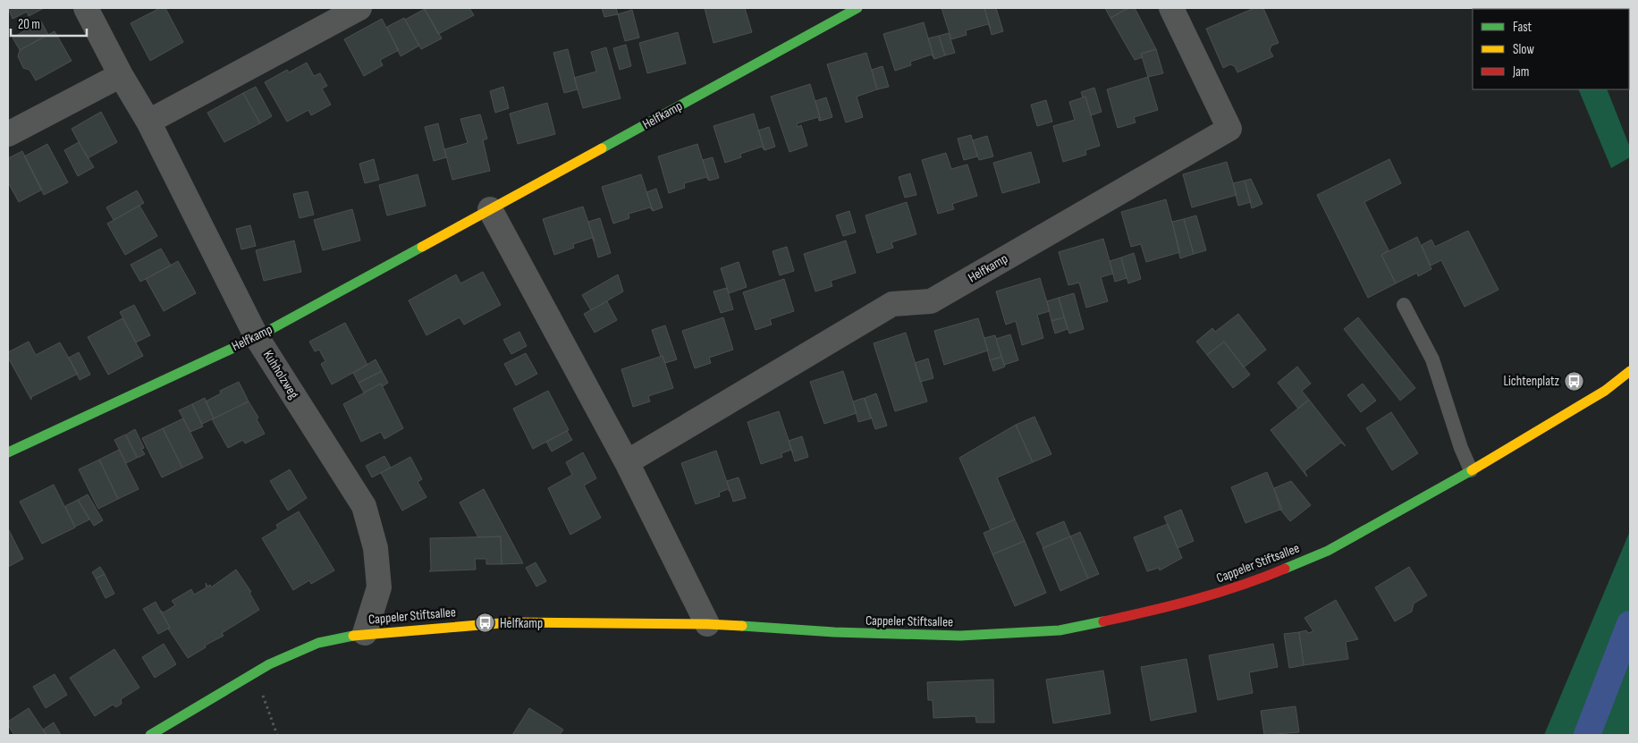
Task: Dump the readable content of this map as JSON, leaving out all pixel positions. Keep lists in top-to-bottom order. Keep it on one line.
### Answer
{"streets":{"street":["Helfkamp","Kuhholzweg","Cappeler Stiftsallee"]},"crossings":[["Helfkamp","Kuhholzweg"],["Kuhholzweg","Cappeler Stiftsallee"]],"places":{"bus stop":["Lichtenplatz","Helfkamp"]},"legend":["Fast","Slow","Jam"],"scale_bar":"20 m"}
